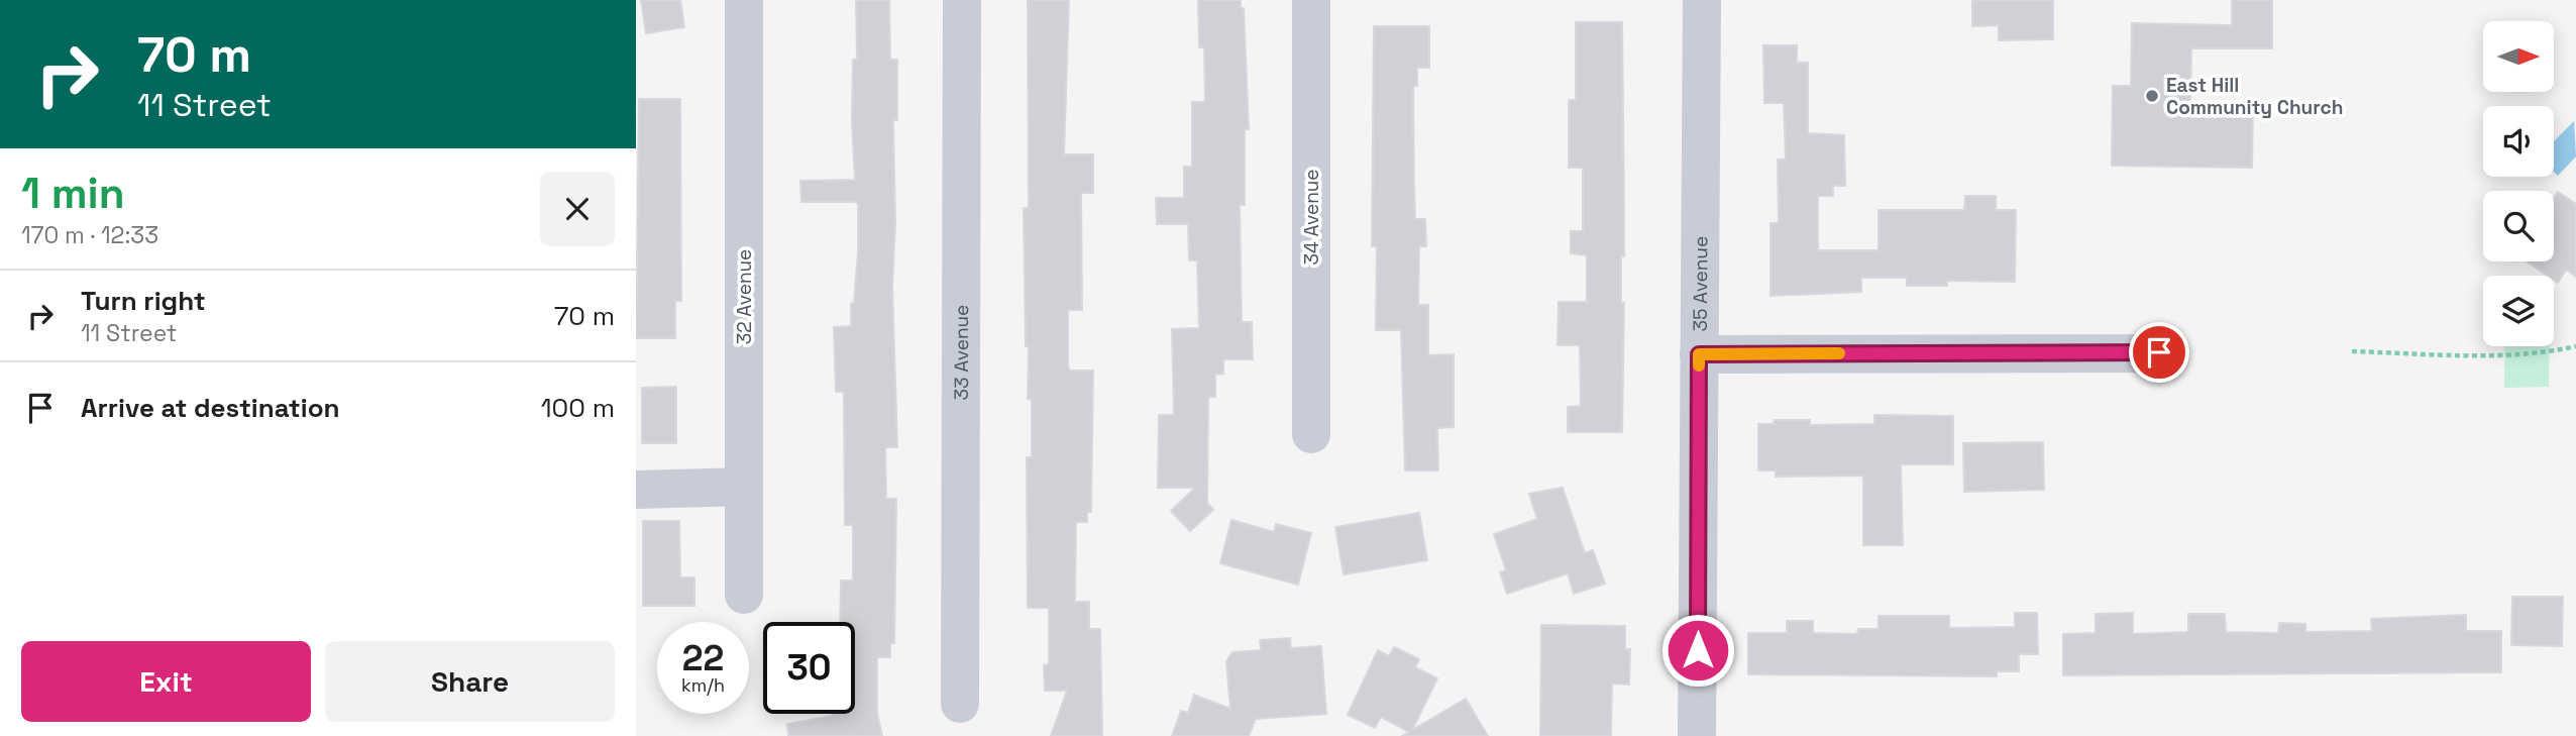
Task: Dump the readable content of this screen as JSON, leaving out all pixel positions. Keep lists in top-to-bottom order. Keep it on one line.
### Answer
{"streets":{"street":["34 Avenue","35 Avenue","32 Avenue","33 Avenue"]},"places":["East Hill Community Church"],"north":"right","page":{"turn":["70 m","11 Street"],"heading":["1 min","170 m · 12:33"],"list":[{"name":"Turn right","note":"11 Street","value":"70 m"},{"name":"Arrive at destination","value":"100 m"}],"speed":"22 km/h","limit":"30","buttons":["Exit","Share"]}}
